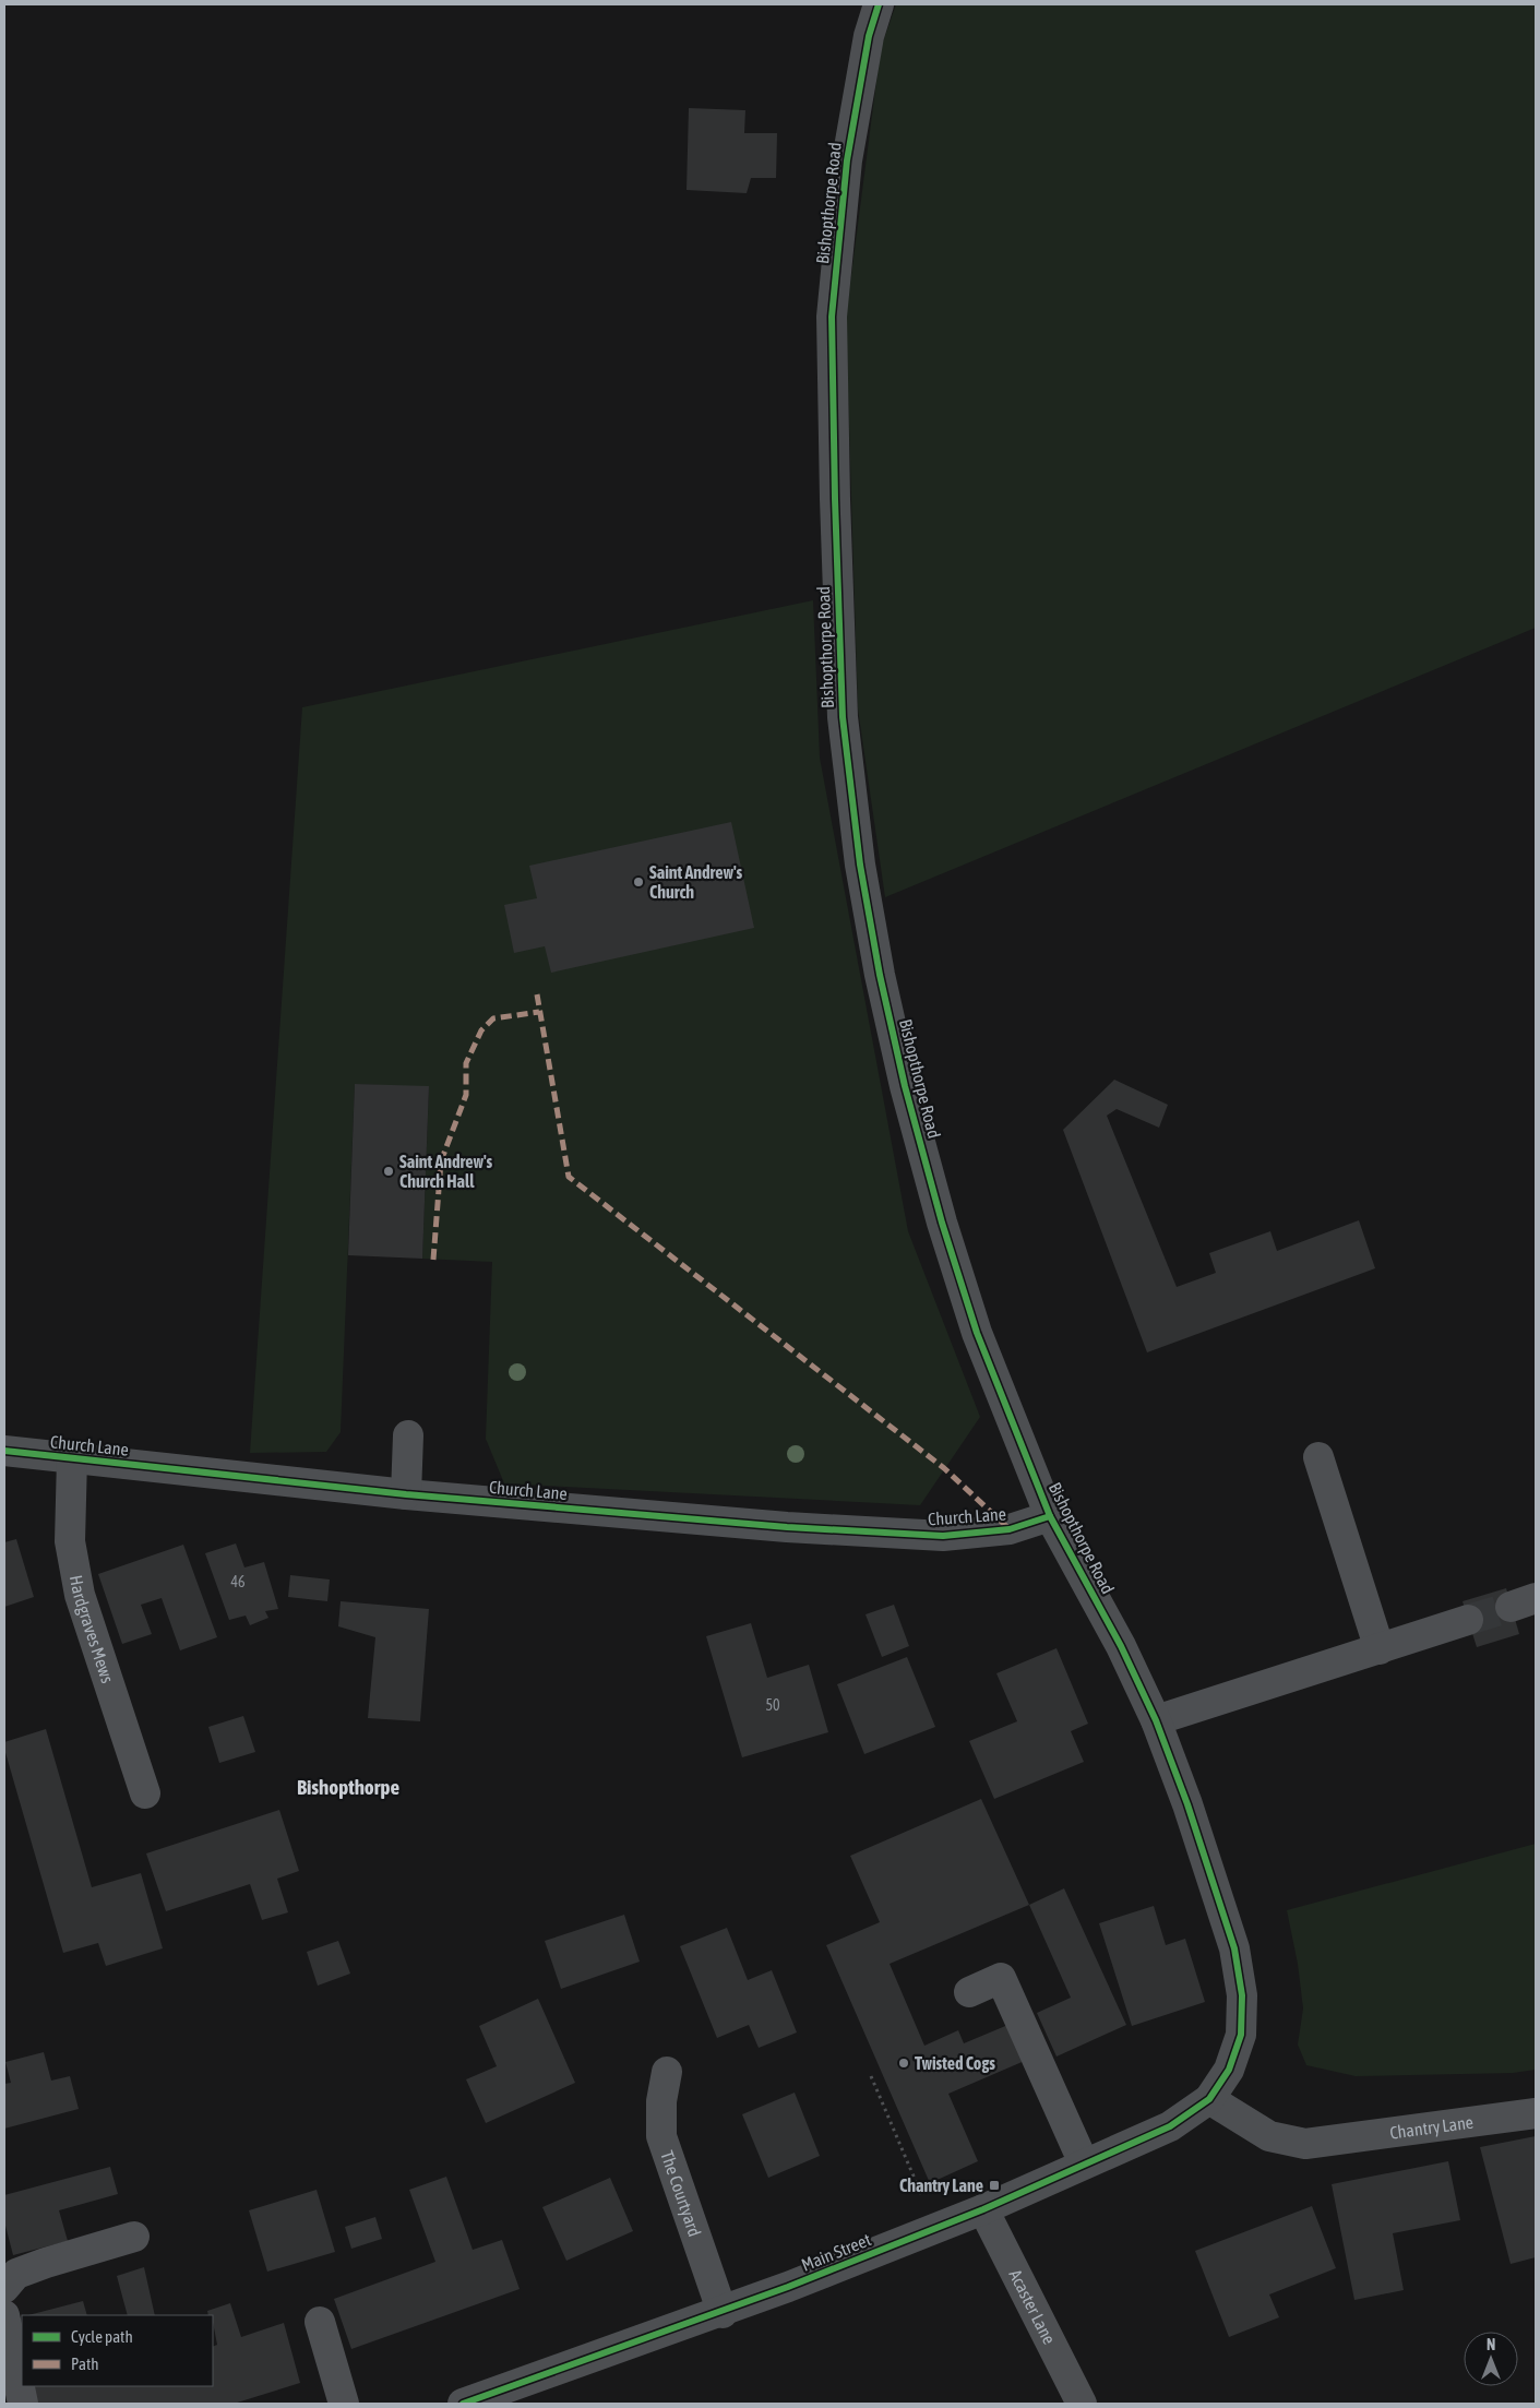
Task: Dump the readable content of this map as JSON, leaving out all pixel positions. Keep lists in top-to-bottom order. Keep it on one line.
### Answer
{"streets":{"street":["Bishopthorpe Road","Church Lane","Hardgraves Mews","Chantry Lane","The Courtyard","Main Street","Acaster Lane"]},"crossings":[["Bishopthorpe Road","Church Lane"],["Bishopthorpe Road","Chantry Lane"],["Bishopthorpe Road","Main Street"],["Church Lane","Hardgraves Mews"],["Chantry Lane","Main Street"],["The Courtyard","Main Street"],["Main Street","Acaster Lane"]],"districts":["Bishopthorpe"],"places":{"other":["Saint Andrew's Church","Saint Andrew's Church Hall","Twisted Cogs"],"transit":["Chantry Lane"]},"house_numbers":["46","50"],"legend":["Cycle path","Path"],"north":"top"}
